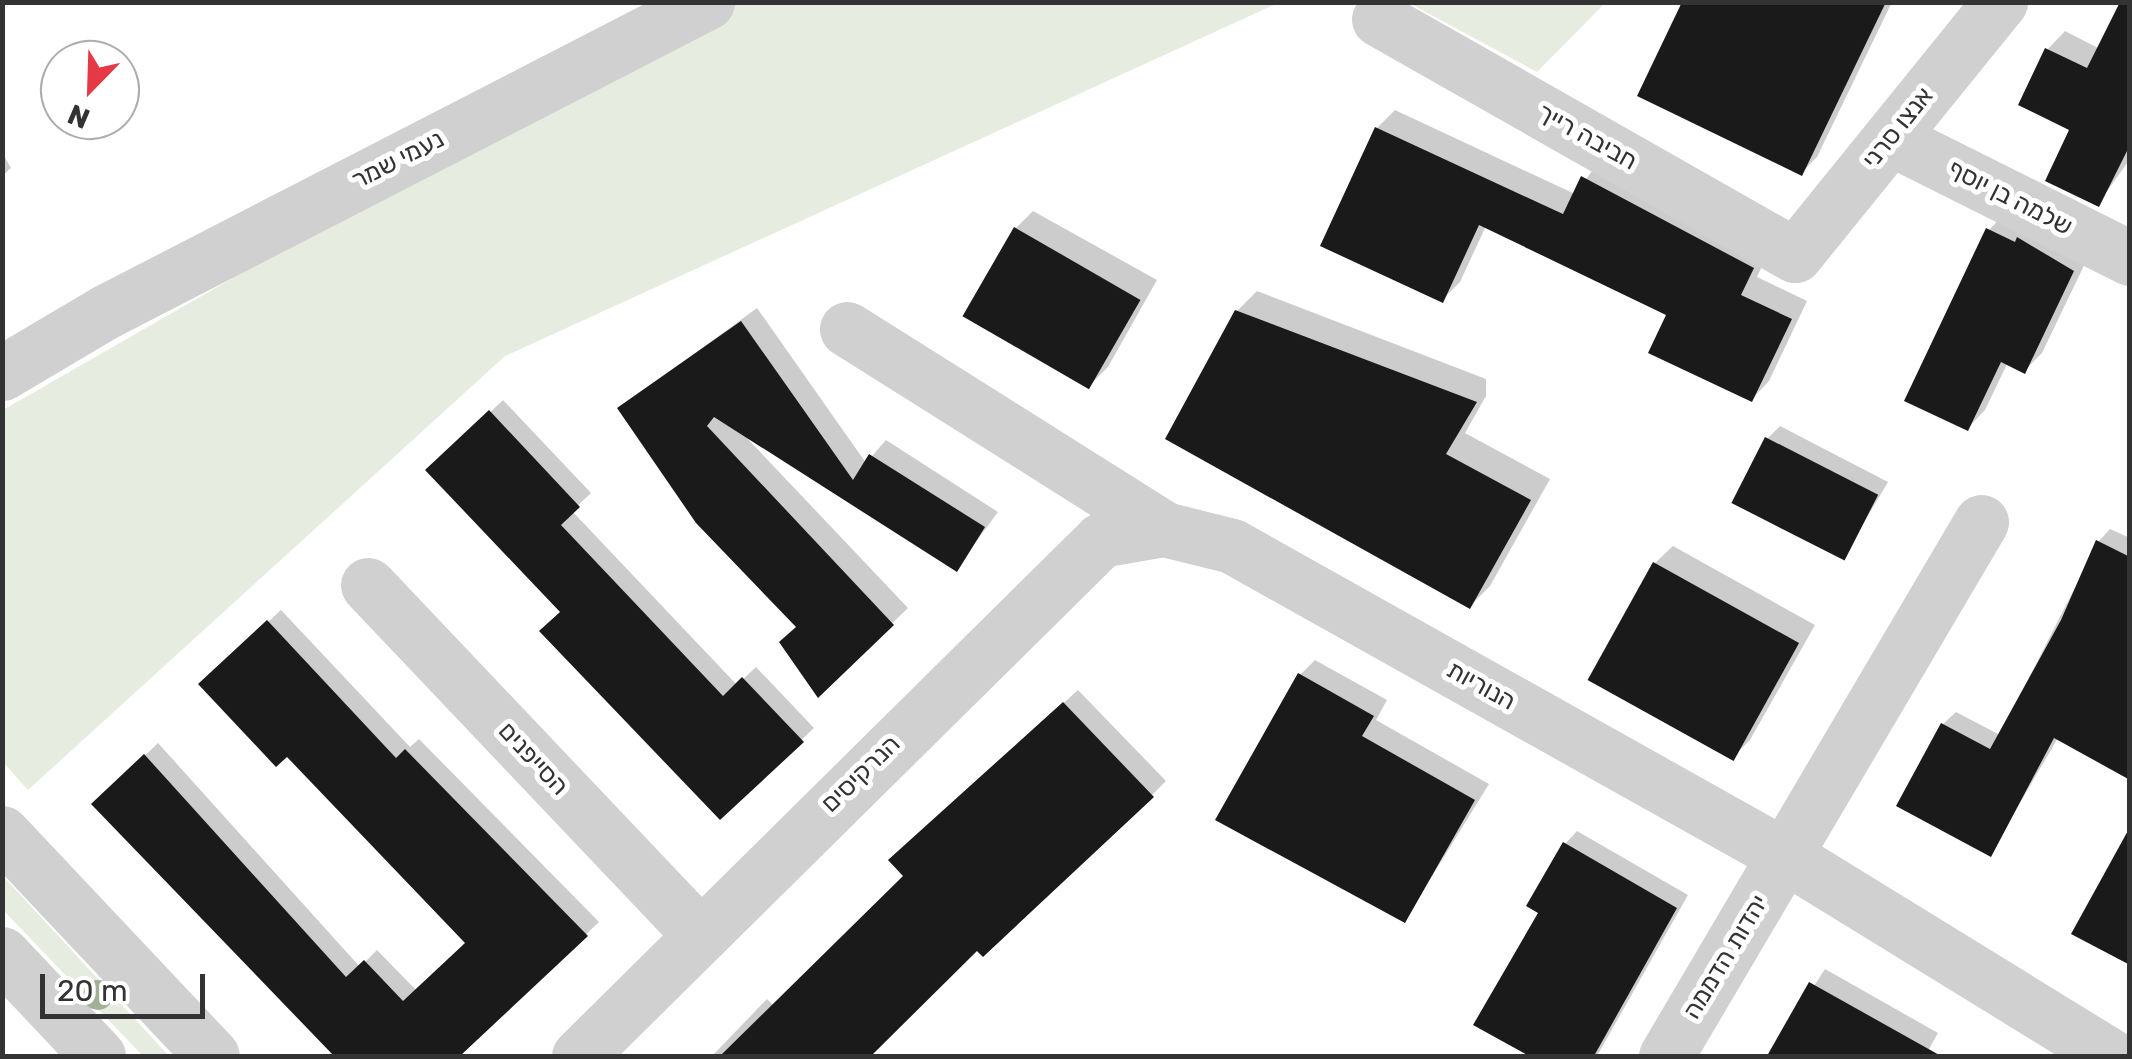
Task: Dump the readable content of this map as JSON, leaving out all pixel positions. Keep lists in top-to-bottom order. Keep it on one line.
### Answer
{"streets":{"street":["אנצו סרני","חביבה רייך","נעמי שמר","שלמה בן יוסף","הנוריות","הסייפנים","הנרקיסים","יהדות הדממה"]},"crossings":[["אנצו סרני","חביבה רייך"],["אנצו סרני","שלמה בן יוסף"],["הנוריות","הנרקיסים"],["הנוריות","יהדות הדממה"],["הסייפנים","הנרקיסים"]],"scale_bar":"20 m","north":"bottom left"}
